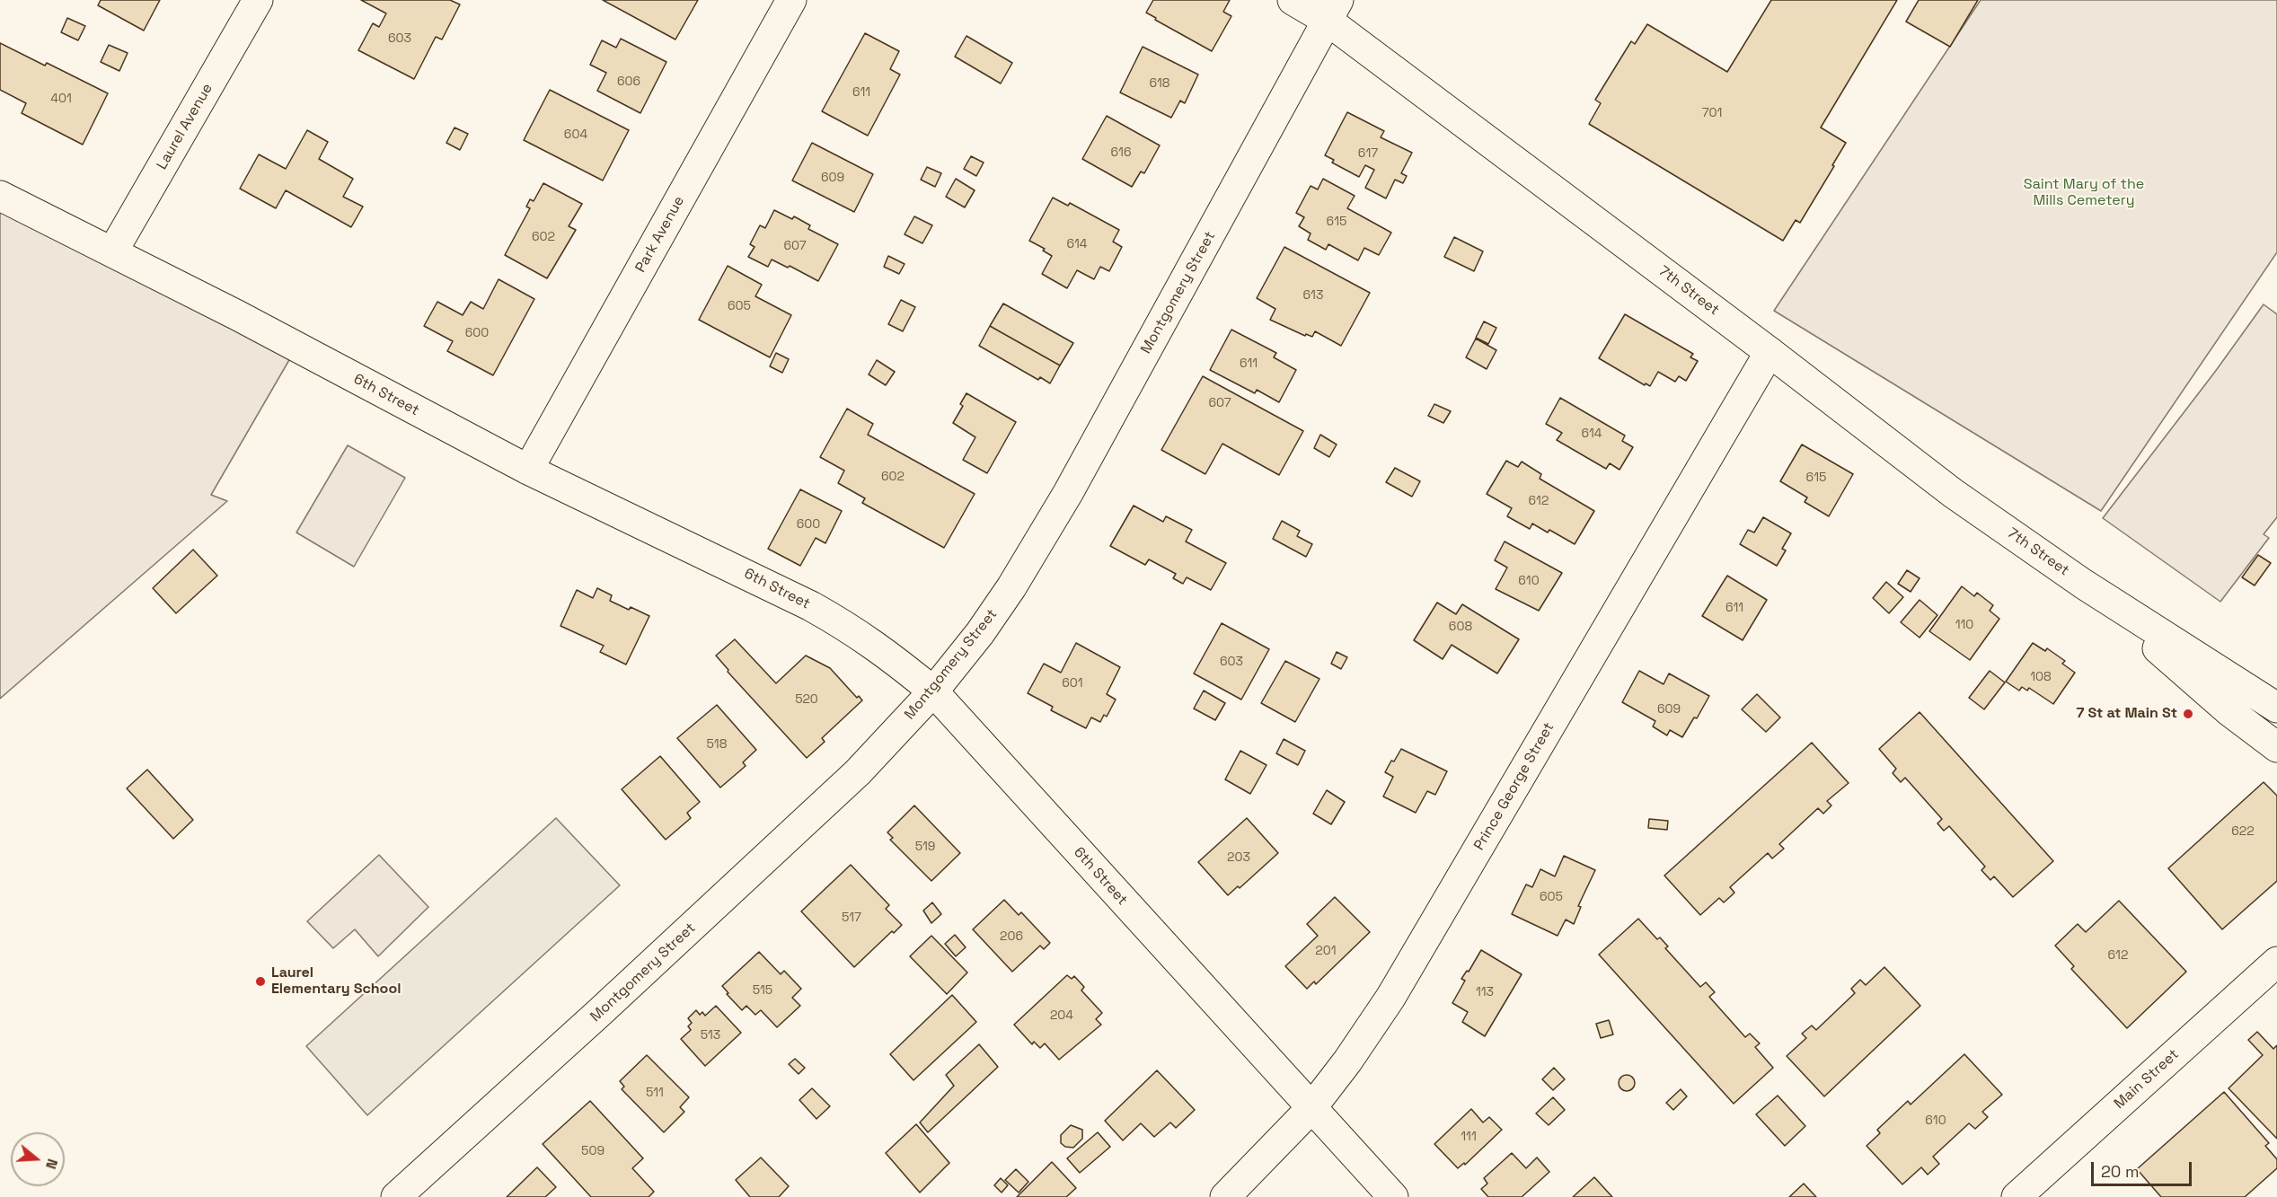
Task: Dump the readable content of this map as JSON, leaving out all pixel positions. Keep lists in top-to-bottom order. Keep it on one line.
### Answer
{"streets":{"street":["Laurel Avenue","Park Avenue","7th Street","Montgomery Street","6th Street","Prince George Street","Main Street"]},"crossings":[["Laurel Avenue","6th Street"],["Park Avenue","6th Street"],["7th Street","Montgomery Street"],["7th Street","Prince George Street"],["Montgomery Street","6th Street"],["6th Street","Prince George Street"]],"parks":["Saint Mary of the Mills Cemetery"],"places":["7 St at Main St","Laurel Elementary School"],"house_numbers":["603","606","618","611","401","701","604","616","617","609","615","602","614","607","613","605","600","611","607","614","602","615","612","600","610","611","110","608","603","108","601","520","609","518","622","519","203","605","517","206","201","612","515","113","204","513","511","610","111","509"],"scale_bar":"20 m","north":"right"}
